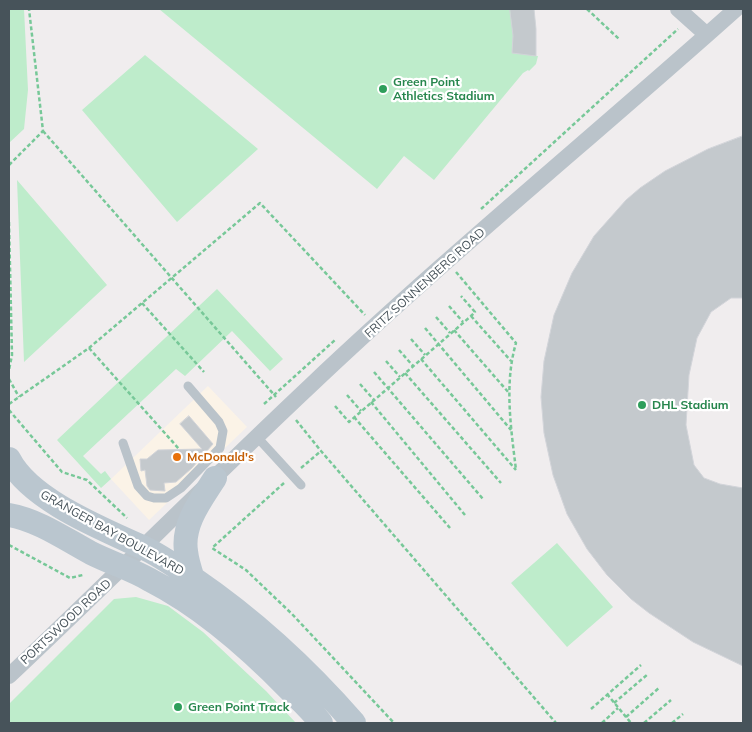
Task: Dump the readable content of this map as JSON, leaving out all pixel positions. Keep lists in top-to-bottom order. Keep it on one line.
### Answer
{"streets":{"street":["FRITZ SONNENBERG ROAD","GRANGER BAY BOULEVARD","PORTSWOOD ROAD"]},"crossings":[["FRITZ SONNENBERG ROAD","GRANGER BAY BOULEVARD"],["FRITZ SONNENBERG ROAD","PORTSWOOD ROAD"],["GRANGER BAY BOULEVARD","PORTSWOOD ROAD"]],"places":["Green Point Athletics Stadium","DHL Stadium","McDonald's","Green Point Track"]}
